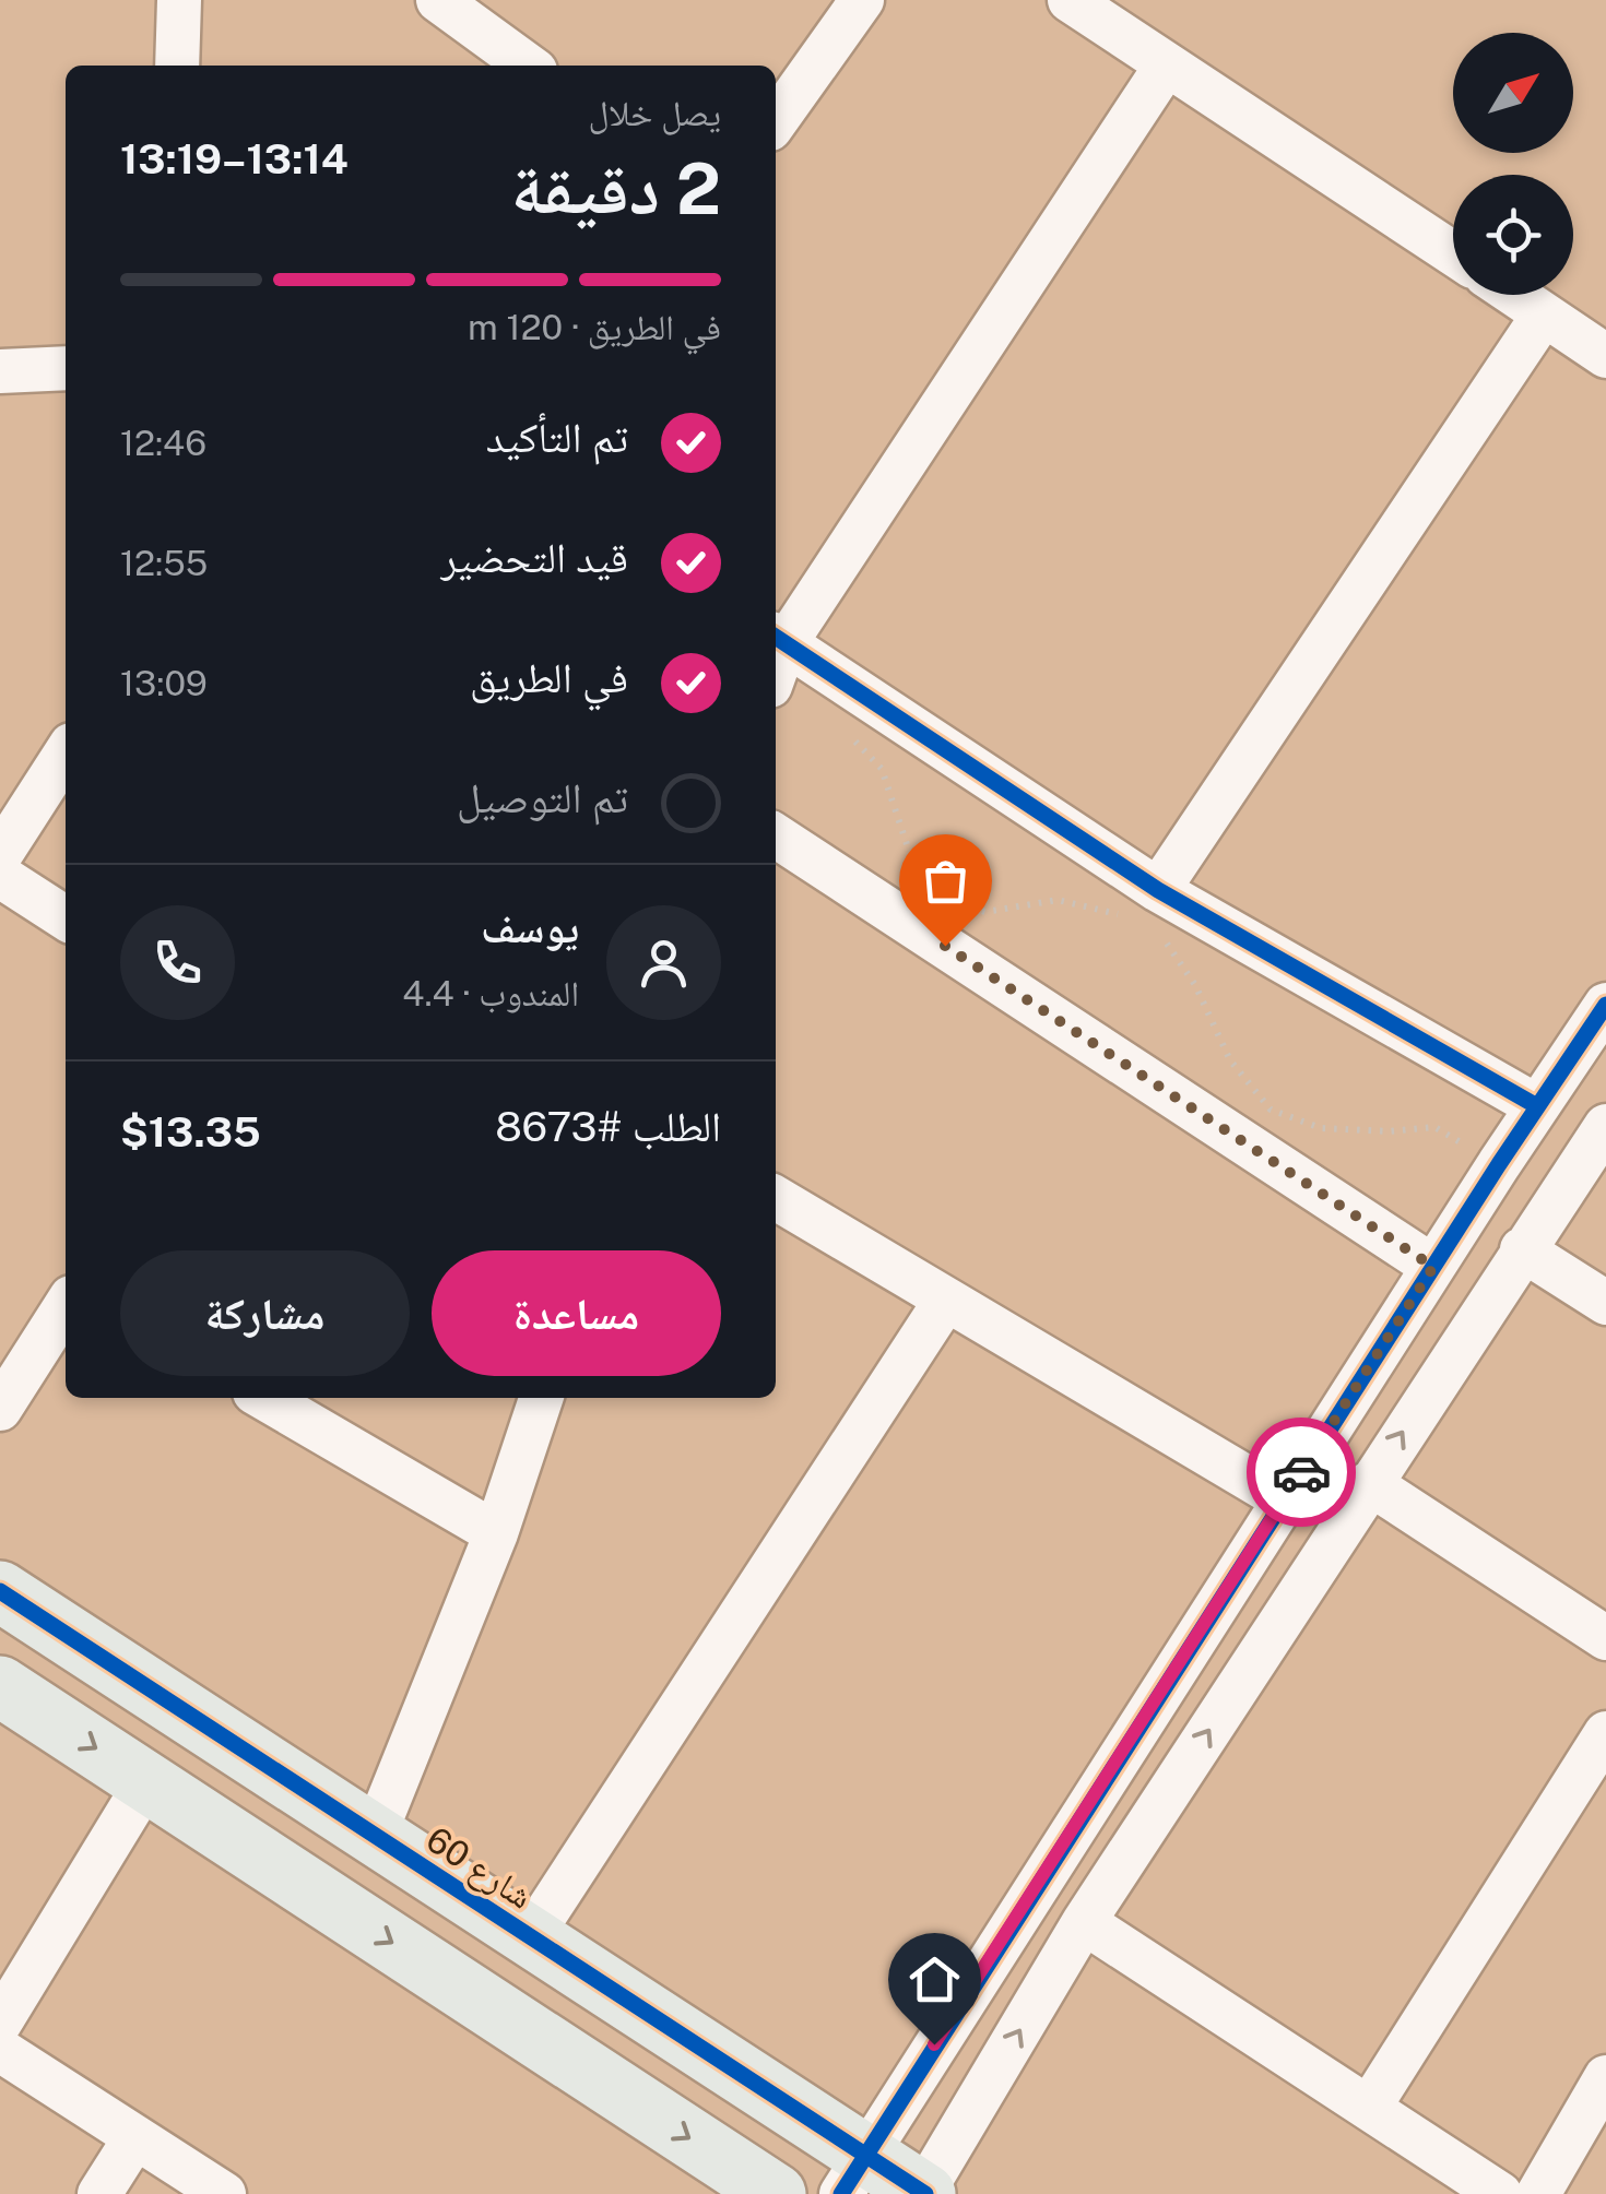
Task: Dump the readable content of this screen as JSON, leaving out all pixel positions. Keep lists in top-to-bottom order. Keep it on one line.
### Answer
{"streets":{"street":["شارع 60"]},"north":"top right","page":{"heading":["2 دقيقة","يصل خلال","13:14–13:19"],"panel":["يوسف","المندوب · 4.4","الطلب #8673","$13.35"],"bar":"في الطريق · 120 m","list":[["تم التأكيد","12:46"],["قيد التحضير","12:55"],["في الطريق","13:09"],"تم التوصيل"],"buttons":["مساعدة","مشاركة"]}}
